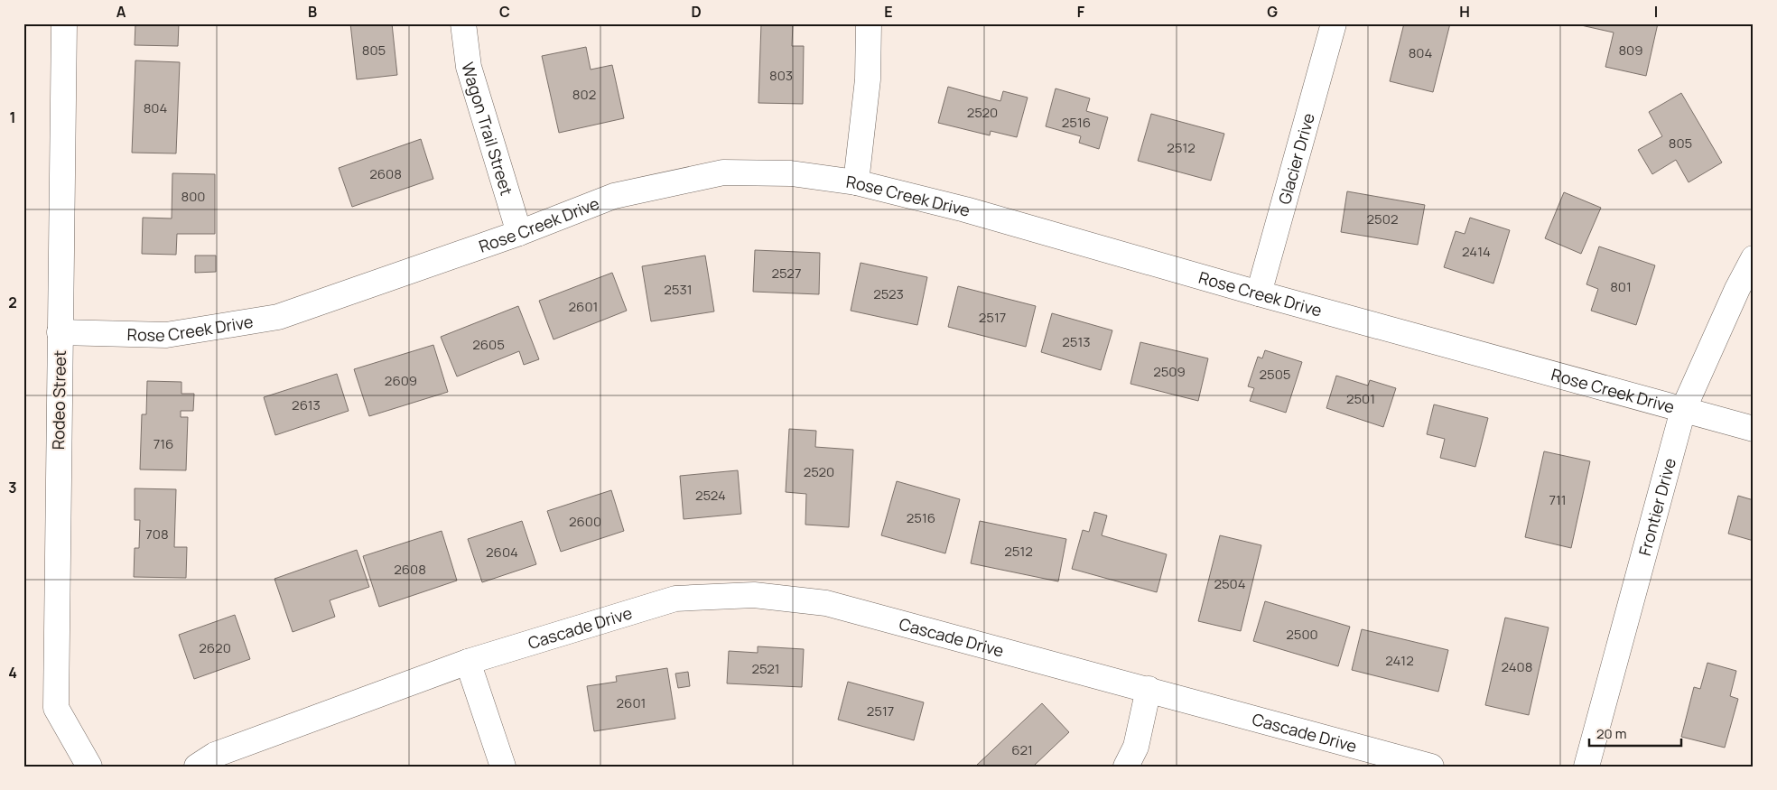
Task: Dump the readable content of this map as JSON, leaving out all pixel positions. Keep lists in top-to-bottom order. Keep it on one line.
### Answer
{"streets":{"street":["Wagon Trail Street","Glacier Drive","Rose Creek Drive","Rodeo Street","Frontier Drive","Cascade Drive"]},"crossings":[["Wagon Trail Street","Rose Creek Drive"],["Glacier Drive","Rose Creek Drive"],["Rose Creek Drive","Rodeo Street"],["Rose Creek Drive","Frontier Drive"]],"house_numbers":["805","809","804","803","802","804","2520","2516","805","2512","2608","800","2502","2414","2527","801","2531","2523","2601","2517","2513","2605","2509","2505","2609","2501","2613","716","2520","2524","711","2516","2600","708","2512","2604","2608","2504","2500","2620","2412","2408","2521","2601","2517","621"],"scale_bar":"20 m","grid":{"columns":["A","B","C","D","E","F","G","H","I"],"rows":["1","2","3","4"]}}
